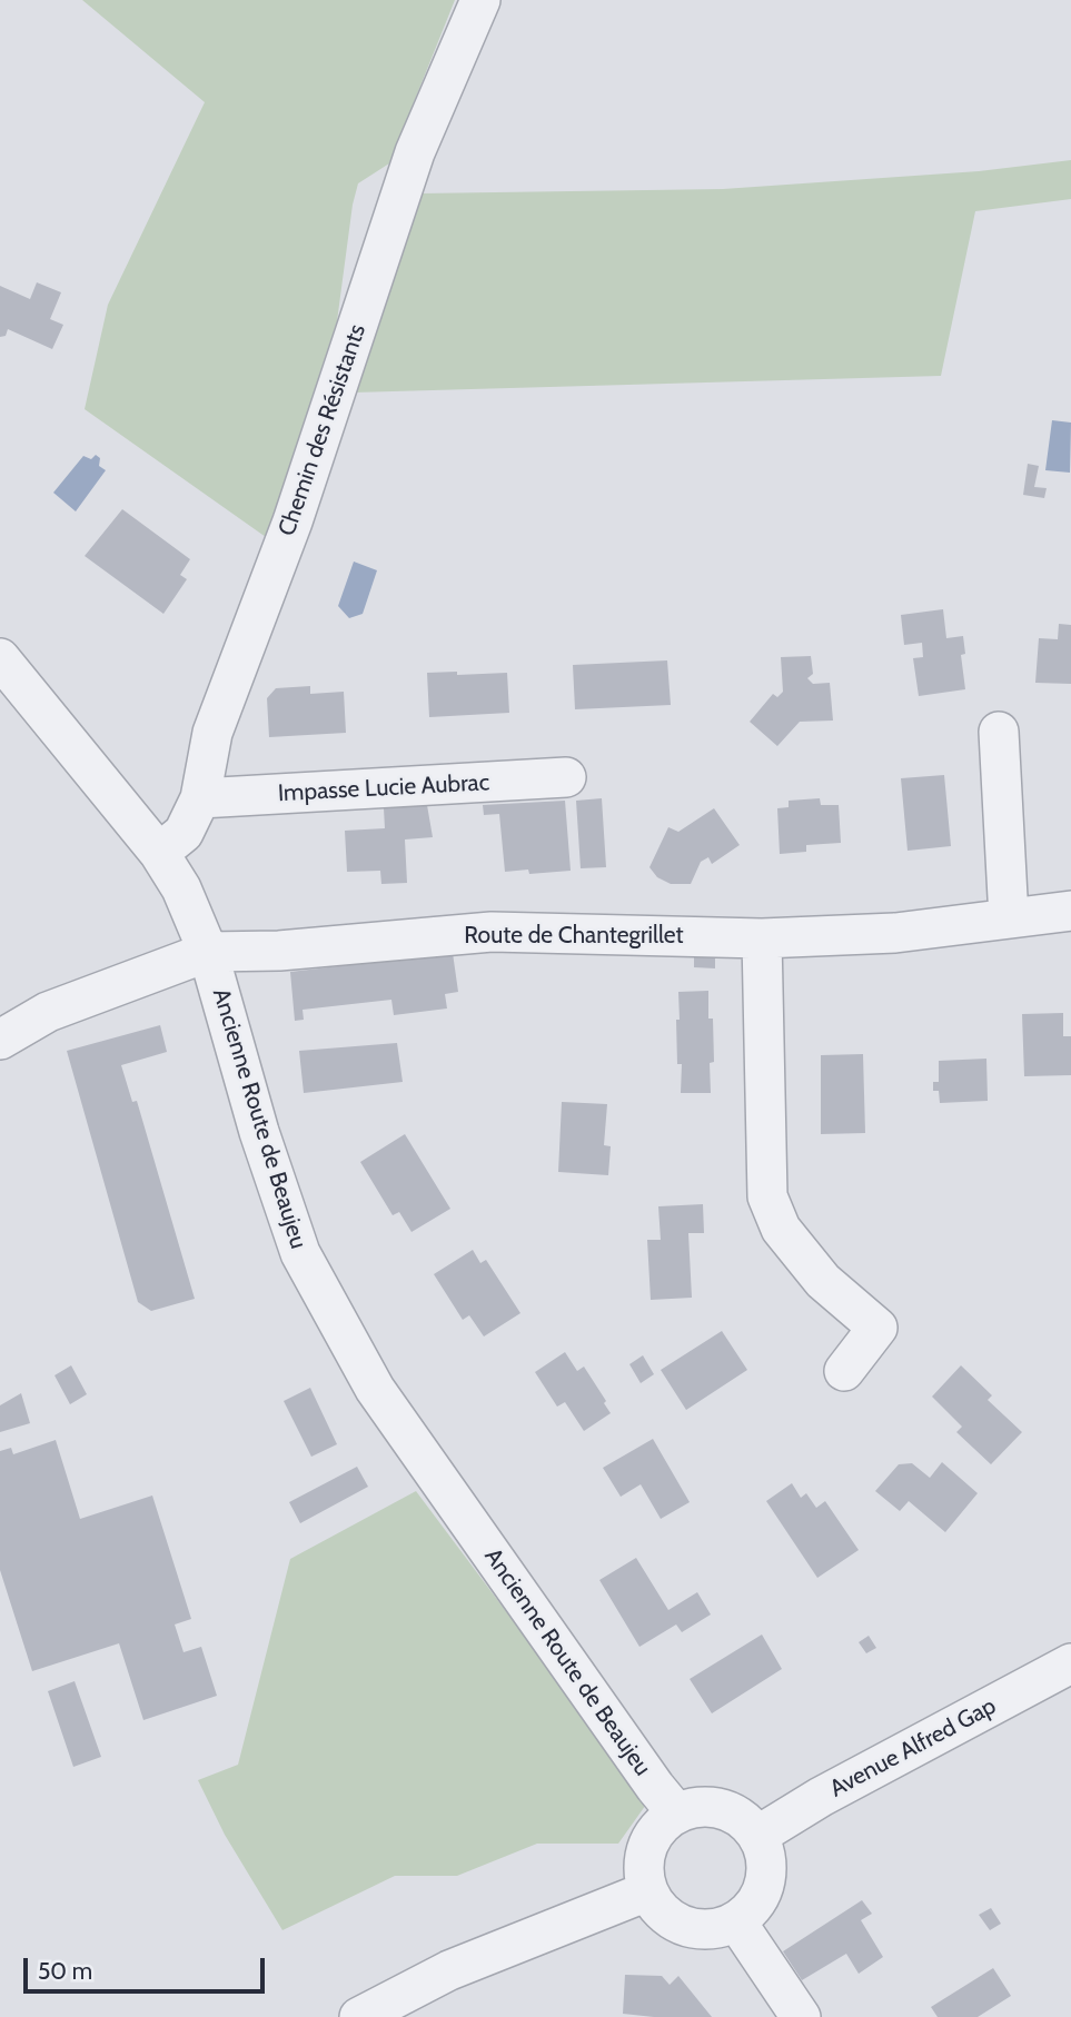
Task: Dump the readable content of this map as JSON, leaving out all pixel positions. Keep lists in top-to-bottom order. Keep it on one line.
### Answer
{"streets":{"street":["Chemin des Résistants","Impasse Lucie Aubrac","Route de Chantegrillet","Ancienne Route de Beaujeu","Avenue Alfred Gap"]},"crossings":[["Chemin des Résistants","Impasse Lucie Aubrac"],["Chemin des Résistants","Ancienne Route de Beaujeu"],["Route de Chantegrillet","Ancienne Route de Beaujeu"],["Ancienne Route de Beaujeu","Avenue Alfred Gap"]],"scale_bar":"50 m"}
